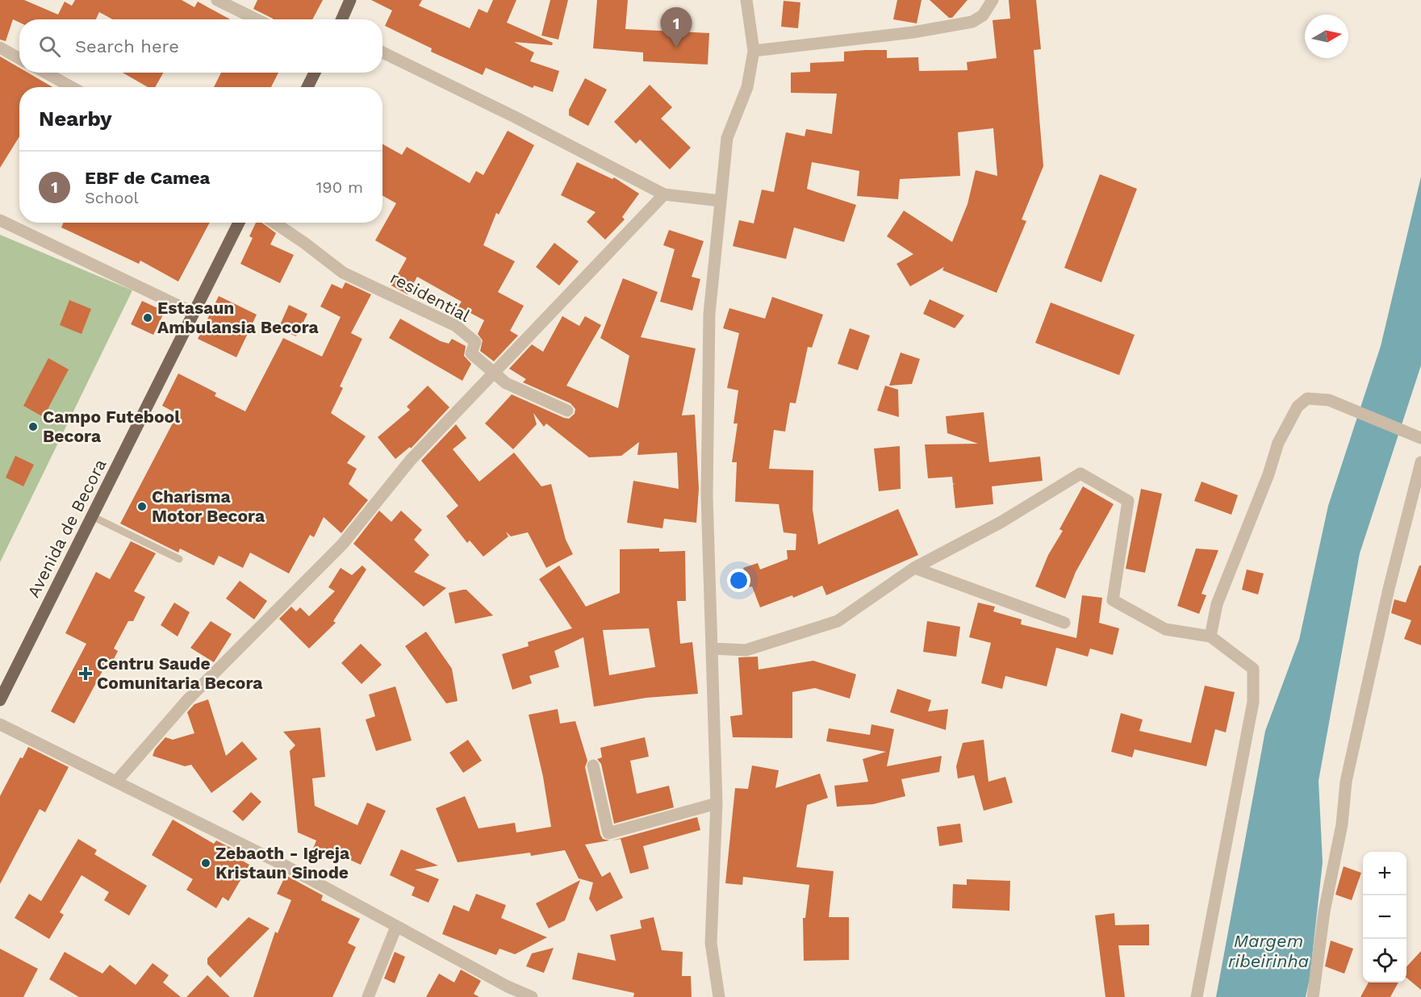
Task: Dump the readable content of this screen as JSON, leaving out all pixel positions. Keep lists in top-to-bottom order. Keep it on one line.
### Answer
{"streets":{"main road":["Avenida de Becora"],"street":["residential"]},"water":["Margem ribeirinha"],"places":{"other":["Estasaun Ambulansia Becora","Campo Futebool Becora","Charisma Motor Becora","Zebaoth - Igreja Kristaun Sinode"],"health":["Centru Saude Comunitaria Becora"]},"north":"right","page":{"pins":"1","search":"Search here","heading":"Nearby","list":[{"mark":"1","name":"EBF de Camea","note":"School","value":"190 m"}],"map_buttons":["+","−"]}}
